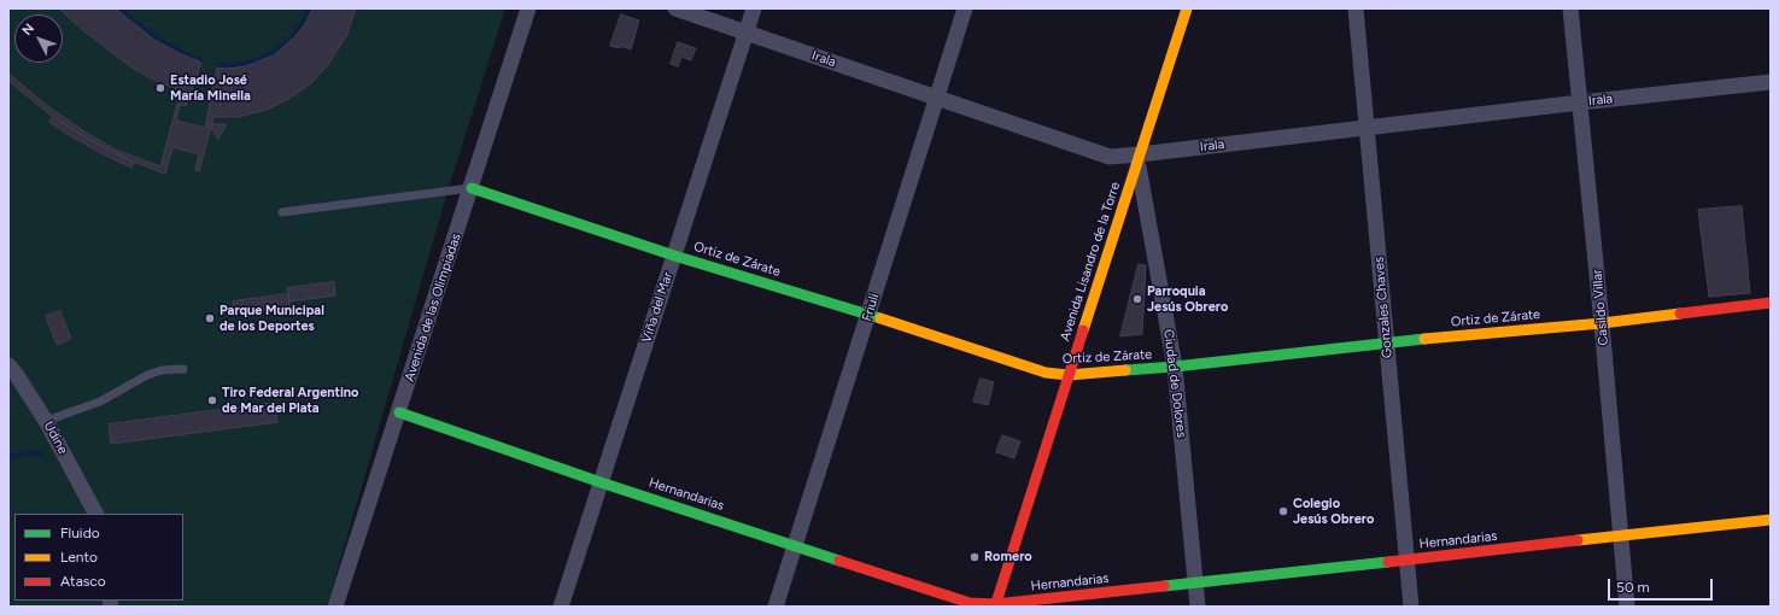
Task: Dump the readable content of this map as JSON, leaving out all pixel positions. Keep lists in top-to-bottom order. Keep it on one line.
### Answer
{"streets":{"street":["Irala","Ortiz de Zárate","Avenida Lisandro de la Torre","Avenida de las Olimpiadas","Viña del Mar","Friuli","Gonzales Chaves","Casildo Villar","Ciudad de Dolores","Udine","Hernandarias"]},"crossings":[["Irala","Avenida Lisandro de la Torre"],["Irala","Viña del Mar"],["Irala","Friuli"],["Irala","Gonzales Chaves"],["Irala","Casildo Villar"],["Irala","Ciudad de Dolores"],["Ortiz de Zárate","Avenida Lisandro de la Torre"],["Ortiz de Zárate","Avenida de las Olimpiadas"],["Ortiz de Zárate","Viña del Mar"],["Ortiz de Zárate","Friuli"],["Ortiz de Zárate","Gonzales Chaves"],["Ortiz de Zárate","Casildo Villar"],["Ortiz de Zárate","Ciudad de Dolores"],["Avenida Lisandro de la Torre","Ciudad de Dolores"],["Avenida Lisandro de la Torre","Hernandarias"],["Avenida de las Olimpiadas","Hernandarias"],["Viña del Mar","Hernandarias"],["Friuli","Hernandarias"],["Gonzales Chaves","Hernandarias"],["Casildo Villar","Hernandarias"],["Ciudad de Dolores","Hernandarias"]],"places":["Estadio José María Minella","Parroquia Jesús Obrero","Parque Municipal de los Deportes","Tiro Federal Argentino de Mar del Plata","Colegio Jesús Obrero","Romero"],"legend":["Fluido","Lento","Atasco"],"scale_bar":"50 m","north":"top left"}
